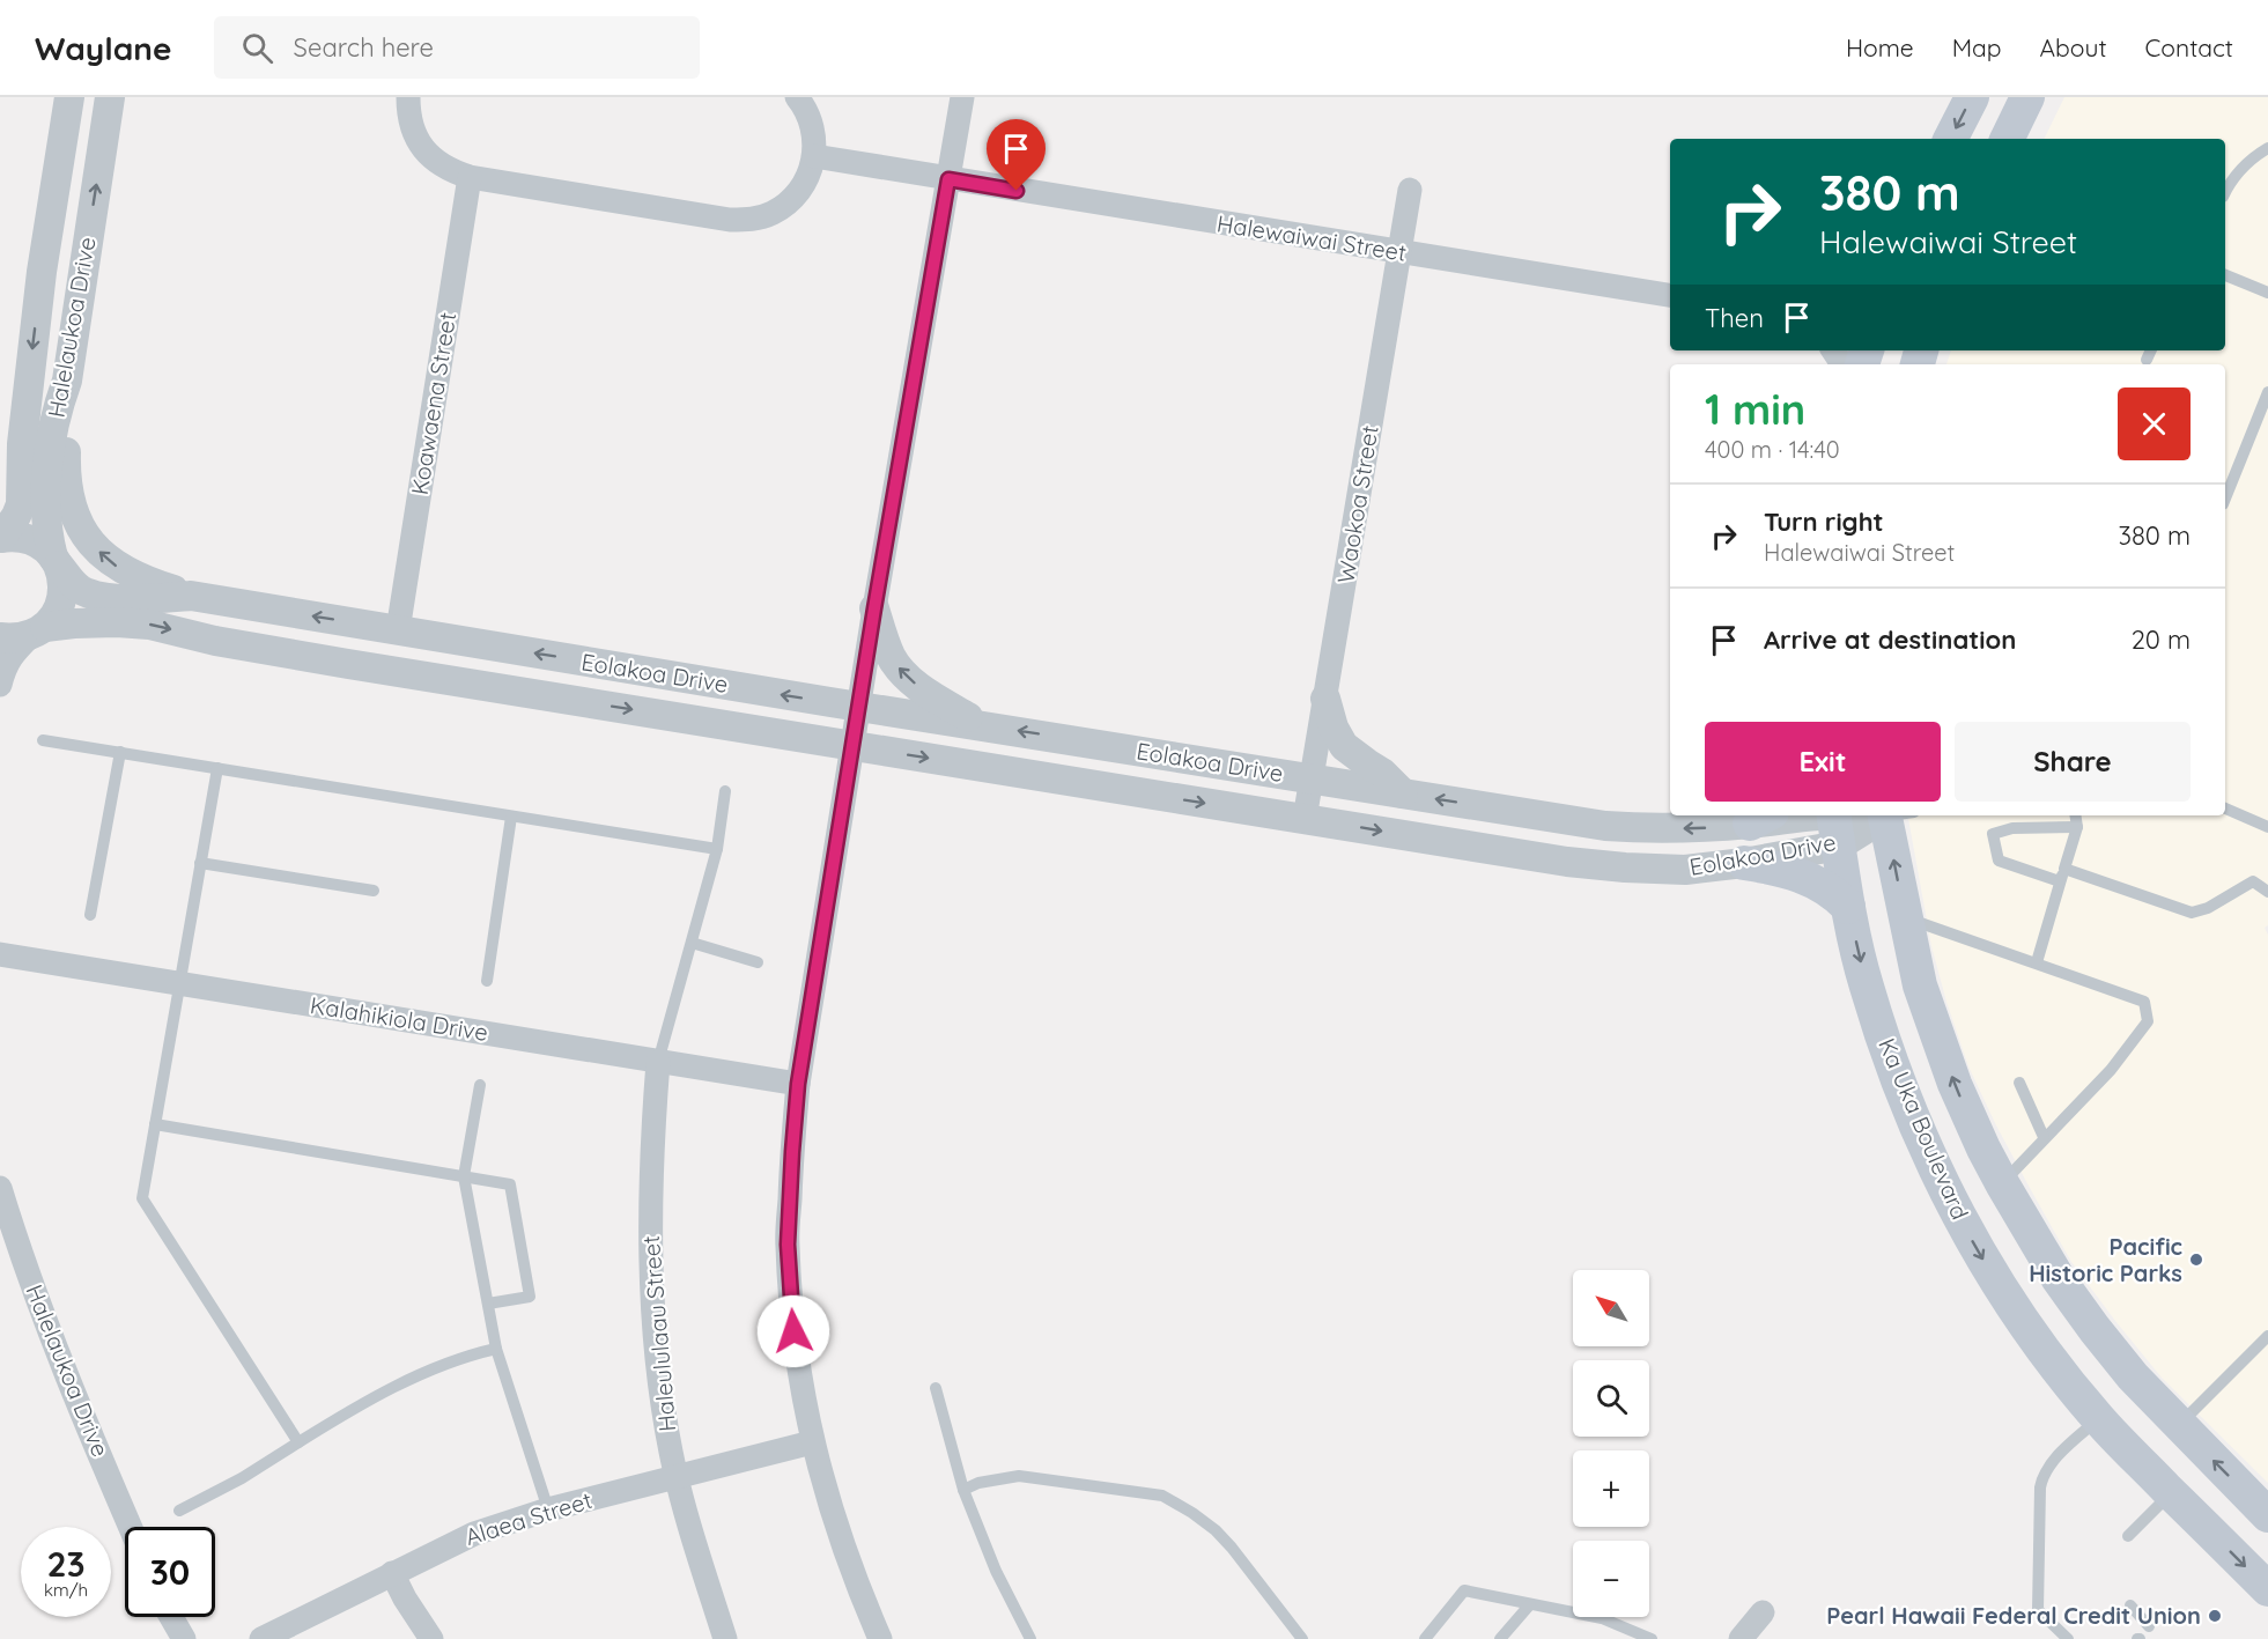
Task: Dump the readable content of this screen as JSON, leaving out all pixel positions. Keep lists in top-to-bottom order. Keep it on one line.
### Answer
{"streets":{"main road":["Ka Uka Boulevard"],"street":["Halewaiwai Street","Halelaukoa Drive","Koawaena Street","Waokoa Street","Eolakoa Drive","Kalahikiola Drive","Haleululaau Street","Alaea Street"]},"crossings":[["Halewaiwai Street","Waokoa Street"],["Halelaukoa Drive","Eolakoa Drive"],["Koawaena Street","Eolakoa Drive"],["Waokoa Street","Eolakoa Drive"],["Eolakoa Drive","Ka Uka Boulevard"],["Kalahikiola Drive","Haleululaau Street"],["Haleululaau Street","Alaea Street"]],"places":["Pacific Historic Parks","Pearl Hawaii Federal Credit Union"],"north":"top left","page":{"header":"Waylane","search":"Search here","nav":["Home","Map","About","Contact"],"turn":["380 m","Halewaiwai Street"],"then":"Then","heading":["1 min","400 m · 14:40"],"list":[{"name":"Turn right","note":"Halewaiwai Street","value":"380 m"},{"name":"Arrive at destination","value":"20 m"}],"buttons":["Exit","Share"],"map_buttons":["+","−"],"speed":"23 km/h","limit":"30"}}
